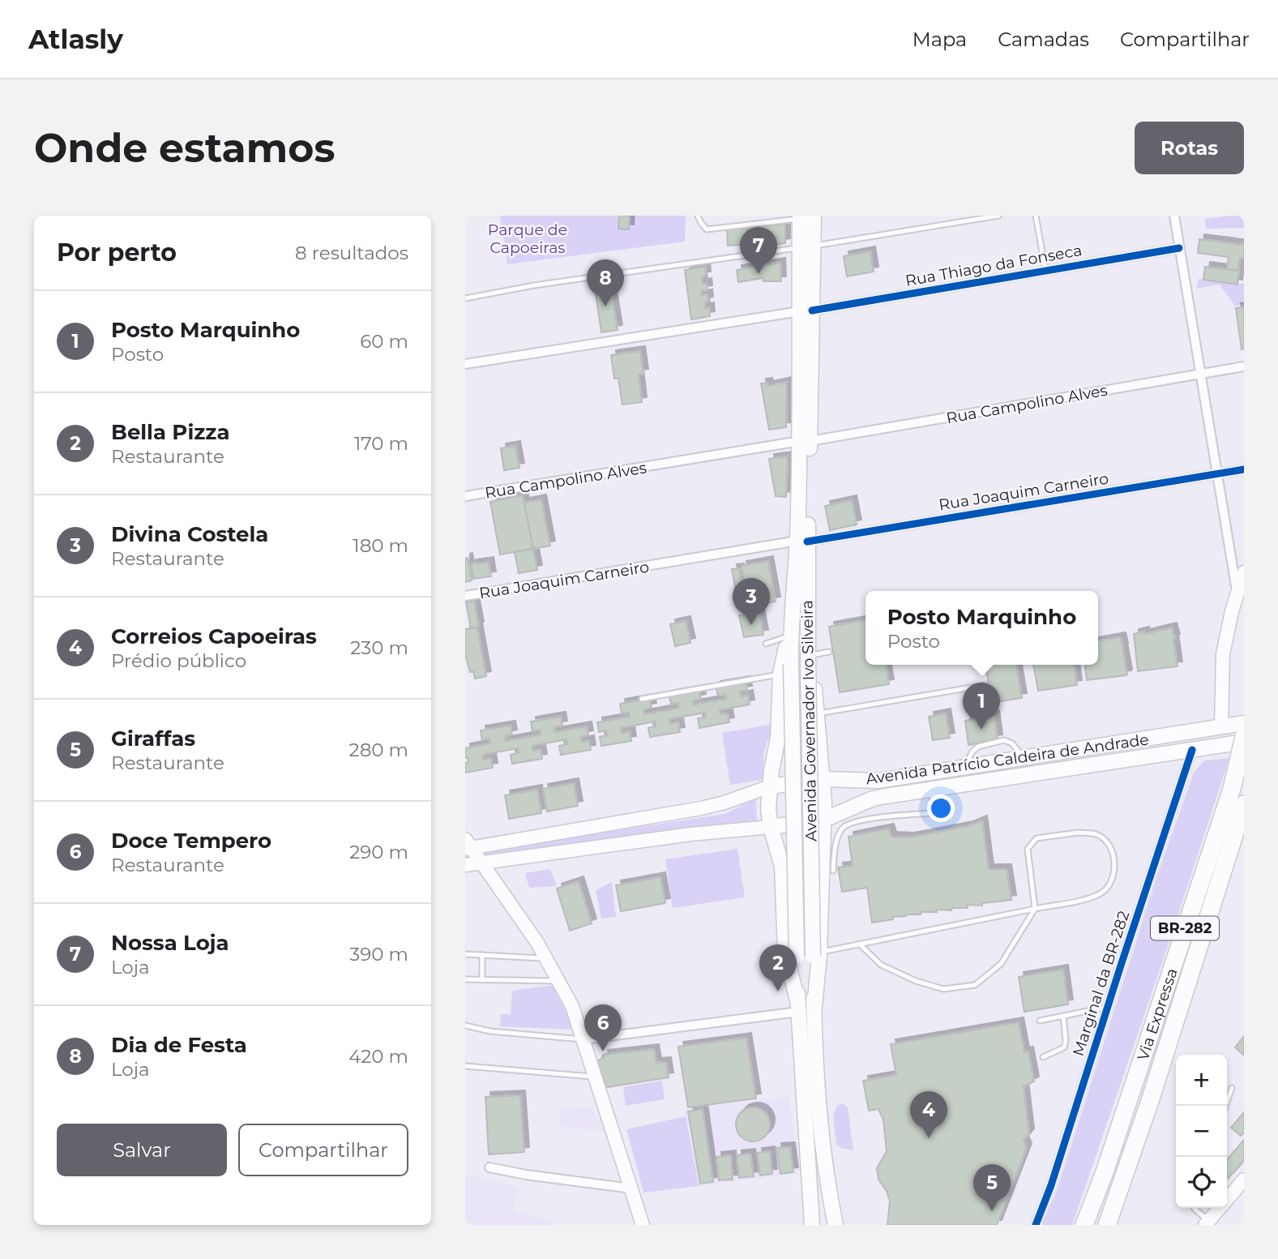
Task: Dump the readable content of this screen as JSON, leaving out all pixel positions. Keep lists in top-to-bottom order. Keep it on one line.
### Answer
{"streets":{"highway":["BR-282","Via Expressa"],"main road":["Avenida Governador Ivo Silveira","Avenida Patrício Caldeira de Andrade"],"street":["Rua Thiago da Fonseca","Rua Campolino Alves","Rua Joaquim Carneiro","Marginal da BR-282"]},"crossings":[["Rua Thiago da Fonseca","Avenida Governador Ivo Silveira"],["Rua Campolino Alves","Avenida Governador Ivo Silveira"],["Rua Joaquim Carneiro","Avenida Governador Ivo Silveira"],["Avenida Patrício Caldeira de Andrade","Marginal da BR-282"]],"parks":["Parque de Capoeiras"],"page":{"header":"Atlasly","nav":["Mapa","Camadas","Compartilhar"],"buttons":["Rotas",["Salvar","Compartilhar"]],"title":"Onde estamos","heading":["Por perto","8 resultados"],"pins":["7","8","3","1","2","6","4","5"],"list":[{"mark":"1","name":"Posto Marquinho","note":"Posto","value":"60 m"},{"mark":"2","name":"Bella Pizza","note":"Restaurante","value":"170 m"},{"mark":"3","name":"Divina Costela","note":"Restaurante","value":"180 m"},{"mark":"4","name":"Correios Capoeiras","note":"Prédio público","value":"230 m"},{"mark":"5","name":"Giraffas","note":"Restaurante","value":"280 m"},{"mark":"6","name":"Doce Tempero","note":"Restaurante","value":"290 m"},{"mark":"7","name":"Nossa Loja","note":"Loja","value":"390 m"},{"mark":"8","name":"Dia de Festa","note":"Loja","value":"420 m"}],"popup":["Posto Marquinho","Posto"],"map_buttons":["+","−"]}}
